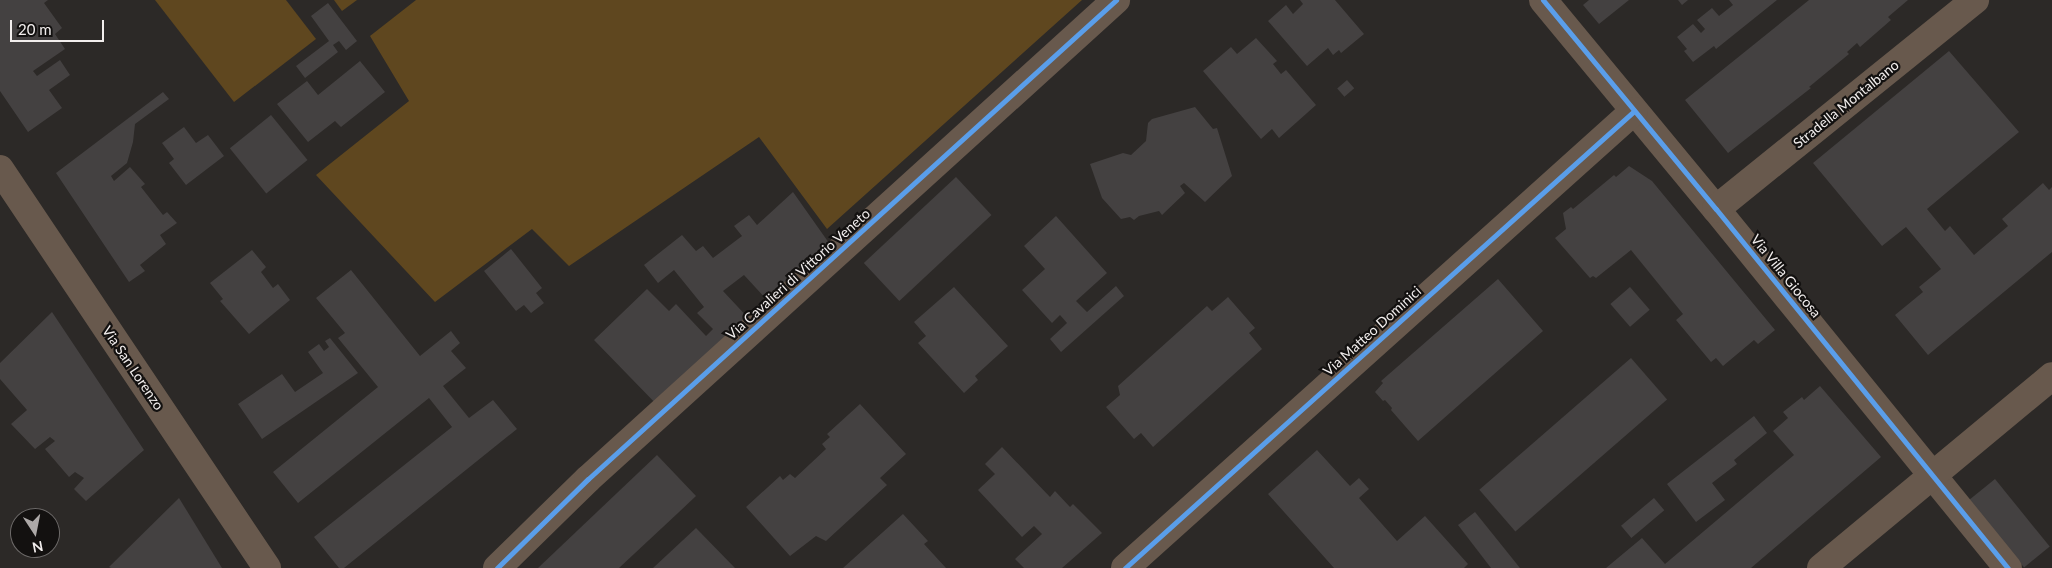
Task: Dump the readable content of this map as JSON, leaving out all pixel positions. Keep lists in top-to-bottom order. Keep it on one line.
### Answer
{"streets":{"street":["Stradella Montalbano","Via Cavalieri di Vittorio Veneto","Via Villa Giocosa","Via Matteo Dominici","Via San Lorenzo"]},"crossings":[["Stradella Montalbano","Via Villa Giocosa"],["Via Villa Giocosa","Via Matteo Dominici"]],"scale_bar":"20 m","north":"bottom"}
